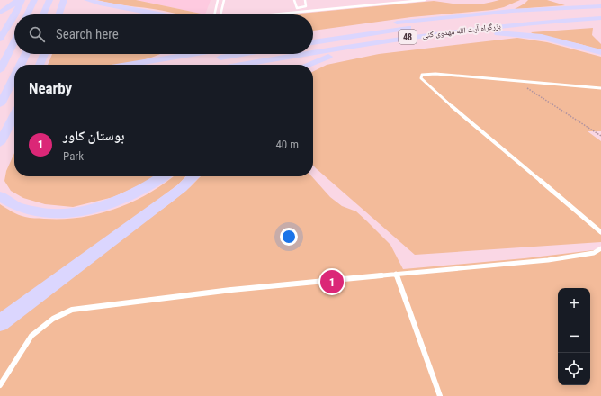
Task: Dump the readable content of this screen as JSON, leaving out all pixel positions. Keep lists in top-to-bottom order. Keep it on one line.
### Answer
{"streets":{"highway":["بزرگراه آیت الله مهدوی کنی","48"]},"page":{"search":"Search here","heading":"Nearby","list":[{"mark":"1","name":"بوستان کاور","note":"Park","value":"40 m"}],"pins":"1","map_buttons":["+","−"]}}
